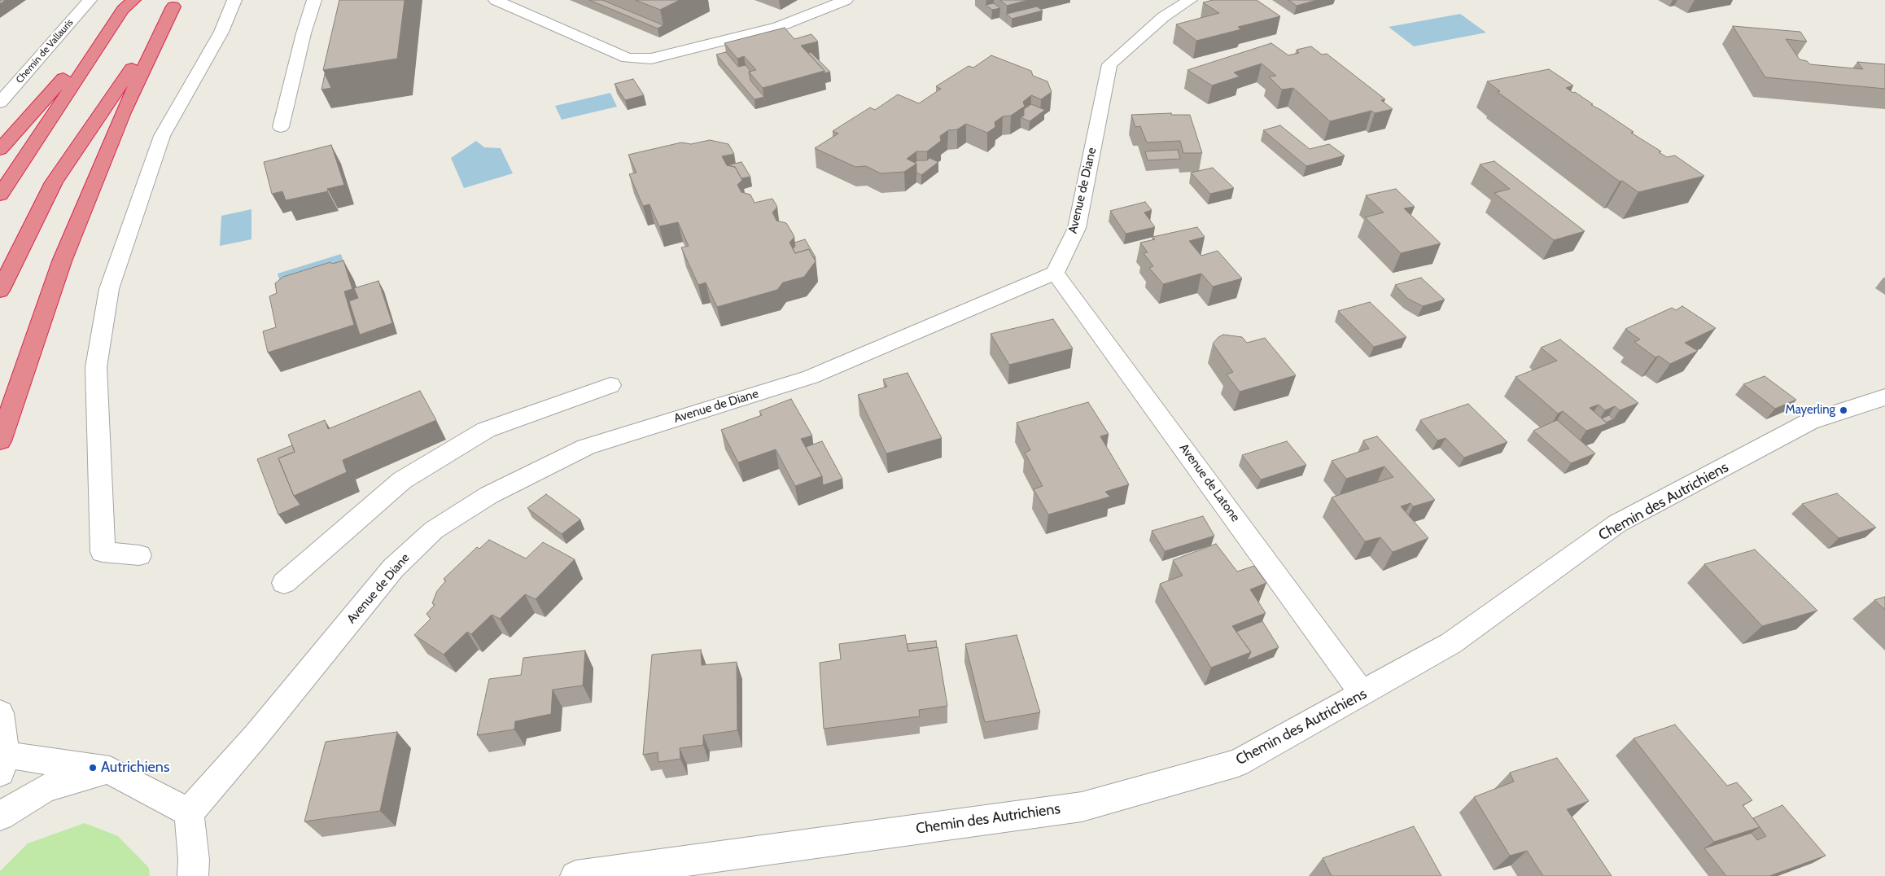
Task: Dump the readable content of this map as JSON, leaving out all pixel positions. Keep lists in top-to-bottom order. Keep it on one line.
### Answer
{"streets":{"street":["Chemin de Vallauris","Avenue de Diane","Avenue de Latone","Chemin des Autrichiens"]},"crossings":[["Avenue de Diane","Avenue de Latone"],["Avenue de Latone","Chemin des Autrichiens"]],"places":["Mayerling","Autrichiens"]}
